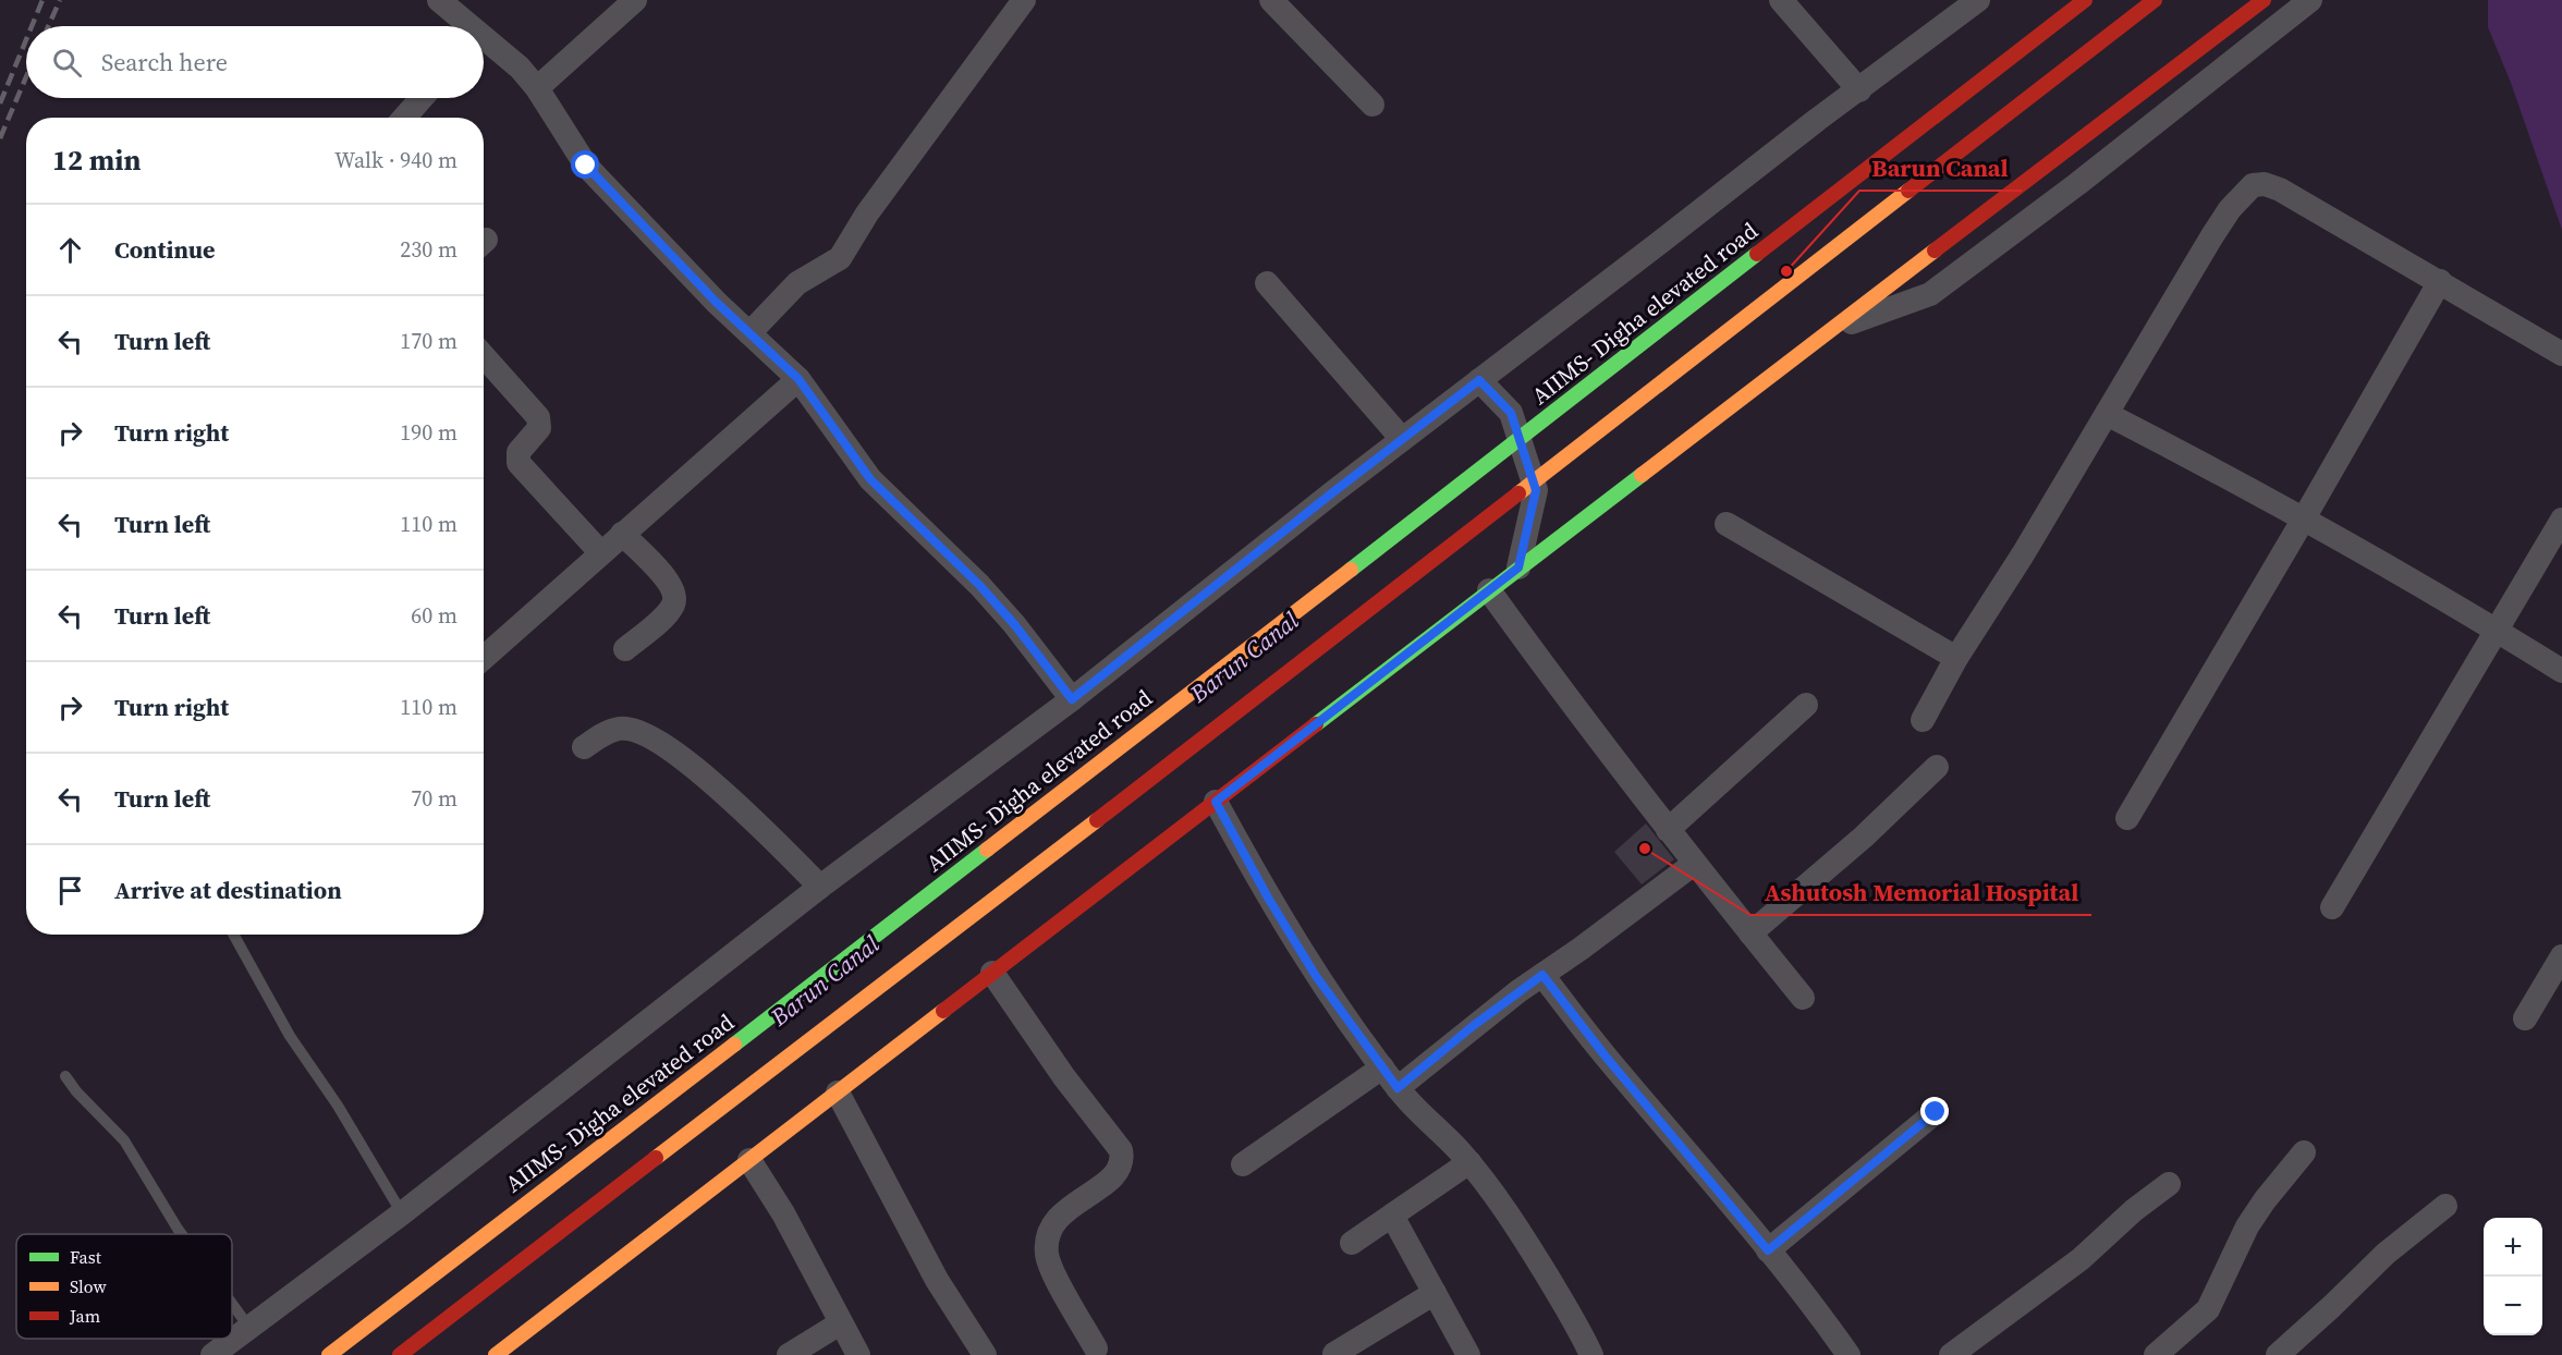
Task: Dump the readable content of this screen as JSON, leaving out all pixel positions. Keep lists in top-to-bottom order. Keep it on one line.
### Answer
{"streets":{"main road":["AIIMS- Digha elevated road"]},"water":["Barun Canal"],"places":["Barun Canal","Ashutosh Memorial Hospital"],"legend":["Fast","Slow","Jam"],"page":{"search":"Search here","heading":["12 min","Walk · 940 m"],"list":[["Continue","230 m"],["Turn left","170 m"],["Turn right","190 m"],["Turn left","110 m"],["Turn left","60 m"],["Turn right","110 m"],["Turn left","70 m"],"Arrive at destination"],"map_buttons":["+","−"]}}
